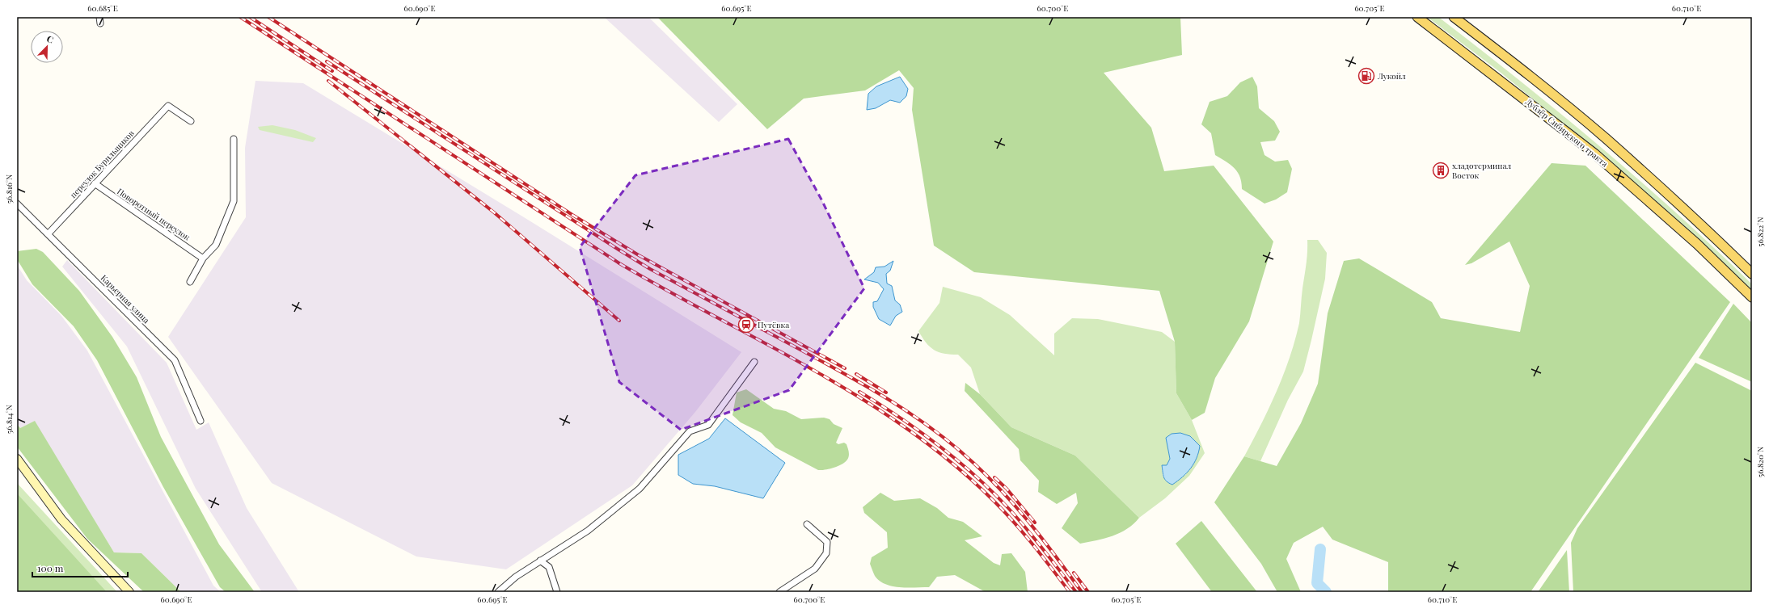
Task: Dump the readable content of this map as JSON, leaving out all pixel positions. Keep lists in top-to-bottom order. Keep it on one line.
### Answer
{"streets":{"main road":["Дублёр Сибирского тракта"],"street":["переулок Бурильщиков","Поворотный переулок","Карьерная улица"]},"crossings":[["переулок Бурильщиков","Поворотный переулок"],["переулок Бурильщиков","Карьерная улица"]],"places":{"fuel station":["Лукойл"],"building":["хладотерминал Восток"],"station":["Путёвка"]},"scale_bar":"100 m","north":"top right","coordinates":["60.685°E","60.690°E","60.695°E","60.700°E","60.705°E","60.710°E","56.816°N","56.822°N","56.814°N","56.820°N"]}
